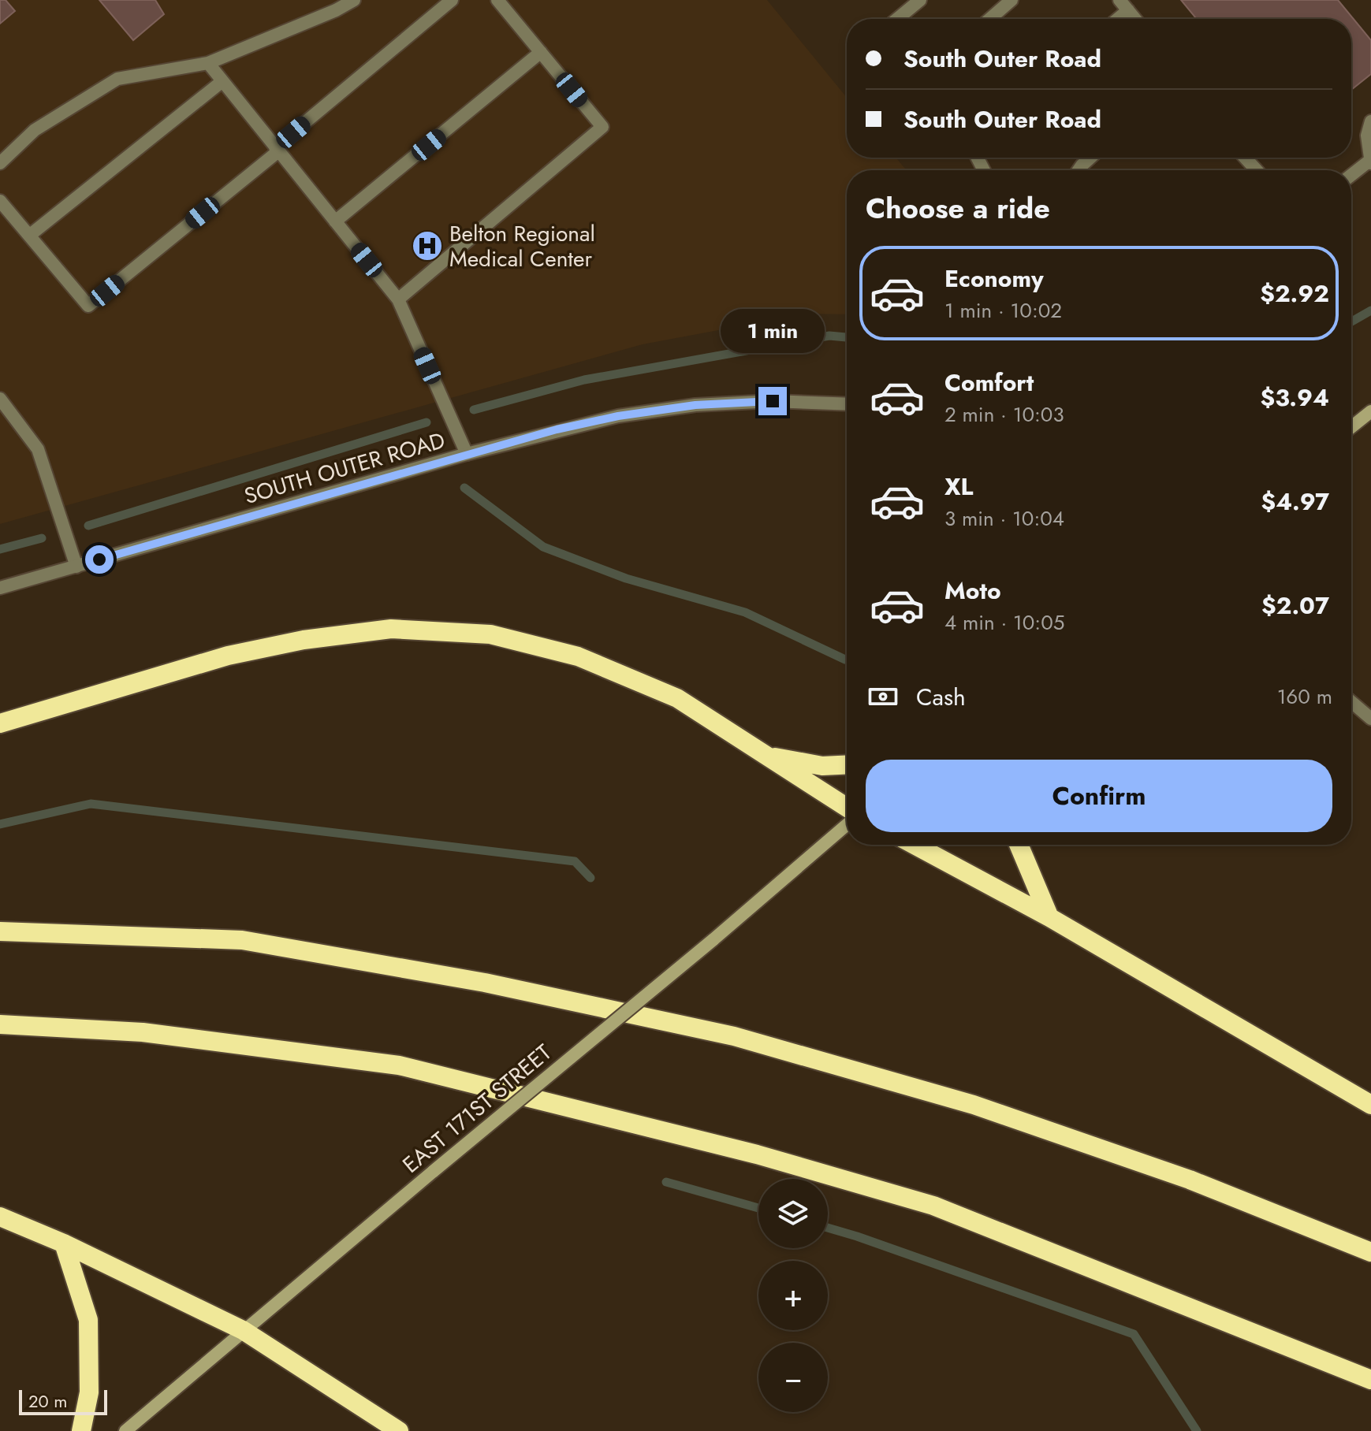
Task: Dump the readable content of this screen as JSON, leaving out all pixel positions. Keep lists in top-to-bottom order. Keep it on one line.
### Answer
{"streets":{"main road":["EAST 171ST STREET"],"street":["SOUTH OUTER ROAD"]},"places":{"hospital":["Belton Regional Medical Center"]},"scale_bar":"20 m","page":{"banner":["South Outer Road","South Outer Road"],"heading":"Choose a ride","list":[{"name":"Economy","note":"1 min · 10:02","value":"$2.92"},{"name":"Comfort","note":"2 min · 10:03","value":"$3.94"},{"name":"XL","note":"3 min · 10:04","value":"$4.97"},{"name":"Moto","note":"4 min · 10:05","value":"$2.07"}],"bubble":"1 min","pay":["Cash","160 m"],"buttons":"Confirm","map_buttons":["+","−"],"scale":"20 m"}}
